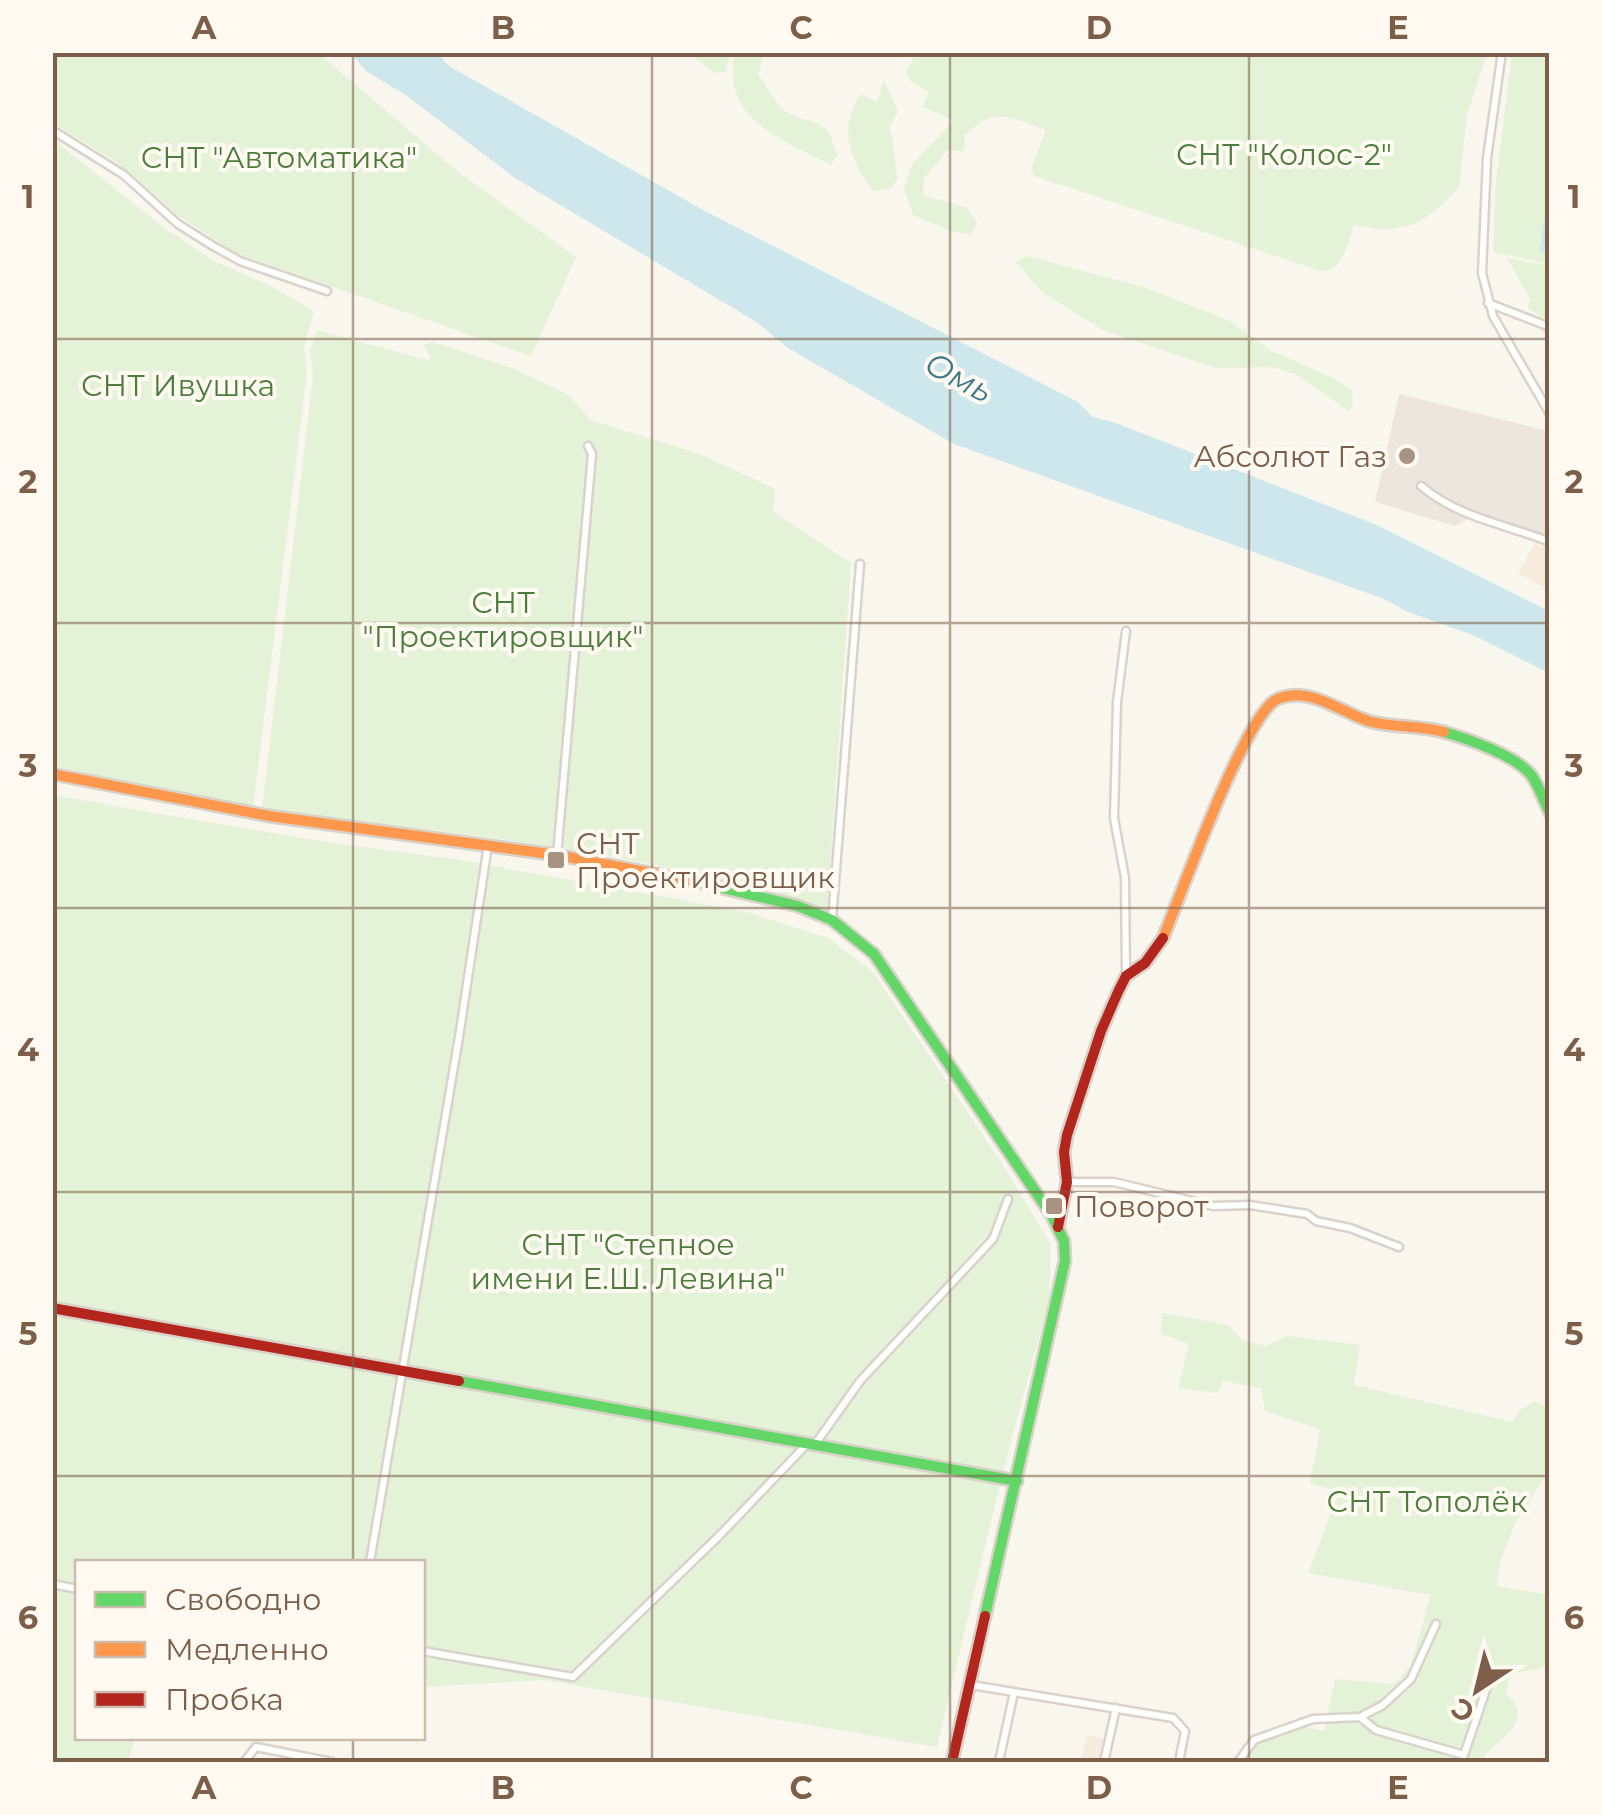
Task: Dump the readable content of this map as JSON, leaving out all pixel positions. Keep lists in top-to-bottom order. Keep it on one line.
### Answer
{"water":["Омь"],"parks":["СНТ \"Колос-2\"","СНТ \"Автоматика\"","СНТ Ивушка","СНТ \"Проектировщик\"","СНТ \"Степное имени Е.Ш. Левина\"","СНТ Тополёк"],"places":{"other":["Абсолют Газ"],"transit":["СНТ Проектировщик","Поворот"]},"legend":["Свободно","Медленно","Пробка"],"north":"bottom left","grid":{"columns":["A","B","C","D","E"],"rows":["1","2","3","4","5","6"]}}
